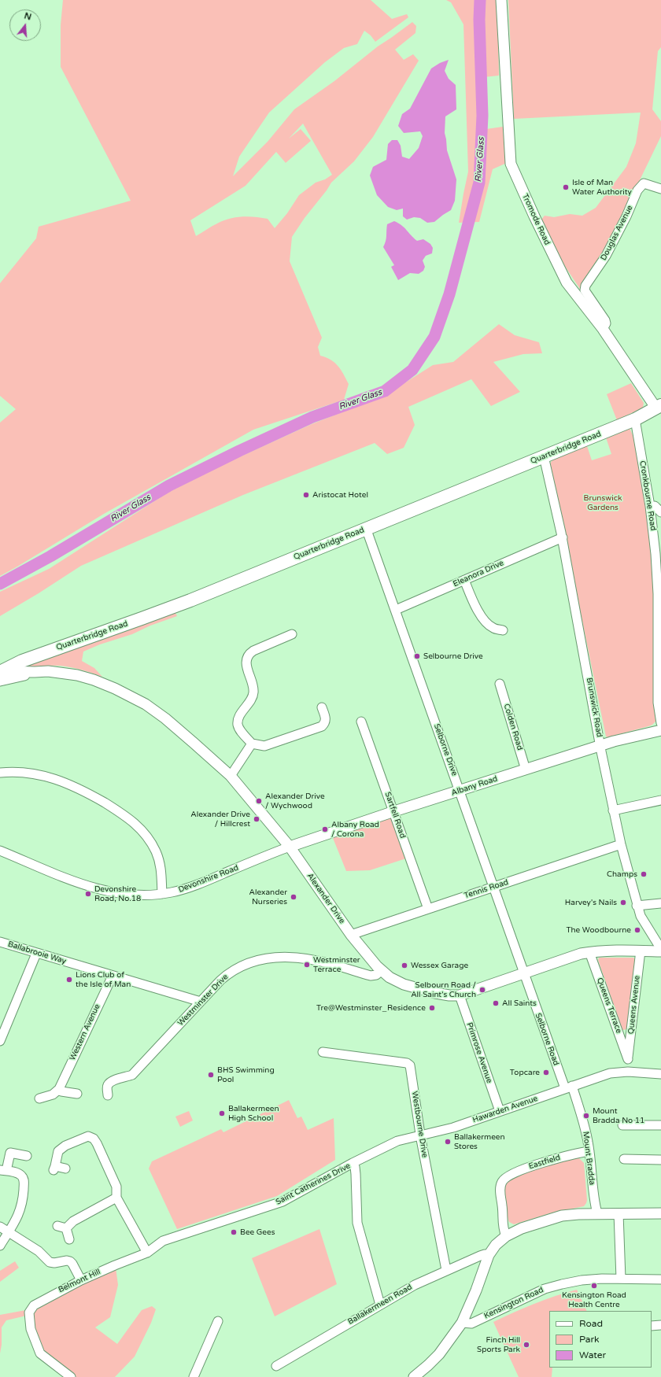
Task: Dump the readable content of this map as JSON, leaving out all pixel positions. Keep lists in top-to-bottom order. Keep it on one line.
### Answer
{"streets":{"highway":["Quarterbridge Road"],"main road":["Tromode Road","Albany Road","Alexander Drive"],"street":["Douglas Avenue","Cronkbourne Road","Eleanora Drive","Brunswick Road","Colden Road","Selborne Drive","Sartfell Road","Devonshire Road","Tennis Road","Ballabrooie Way","Westminster Drive","Queens Avenue","Queens Terrace","Western Avenue","Selborne Road","Primrose Avenue","Hawarden Avenue","Westbourne Drive","Mount Bradda","Eastfield","Saint Catherines Drive","Belmont Hill","Kensington Road","Ballakermeen Road"]},"crossings":[["Tromode Road","Douglas Avenue"],["Tromode Road","Quarterbridge Road"],["Quarterbridge Road","Cronkbourne Road"],["Quarterbridge Road","Brunswick Road"],["Quarterbridge Road","Selborne Drive"],["Quarterbridge Road","Alexander Drive"],["Eleanora Drive","Brunswick Road"],["Eleanora Drive","Selborne Drive"],["Brunswick Road","Albany Road"],["Brunswick Road","Tennis Road"],["Brunswick Road","Alexander Drive"],["Colden Road","Albany Road"],["Selborne Drive","Albany Road"],["Selborne Drive","Tennis Road"],["Selborne Drive","Alexander Drive"],["Selborne Drive","Selborne Road"],["Albany Road","Sartfell Road"],["Albany Road","Devonshire Road"],["Albany Road","Alexander Drive"],["Sartfell Road","Tennis Road"],["Devonshire Road","Alexander Drive"],["Tennis Road","Alexander Drive"],["Alexander Drive","Westminster Drive"],["Alexander Drive","Queens Avenue"],["Alexander Drive","Queens Terrace"],["Alexander Drive","Selborne Road"],["Alexander Drive","Primrose Avenue"],["Ballabrooie Way","Westminster Drive"],["Ballabrooie Way","Western Avenue"],["Queens Avenue","Queens Terrace"],["Selborne Road","Hawarden Avenue"],["Selborne Road","Mount Bradda"],["Primrose Avenue","Hawarden Avenue"],["Hawarden Avenue","Westbourne Drive"],["Hawarden Avenue","Mount Bradda"],["Hawarden Avenue","Saint Catherines Drive"],["Westbourne Drive","Ballakermeen Road"],["Mount Bradda","Eastfield"],["Saint Catherines Drive","Belmont Hill"],["Saint Catherines Drive","Ballakermeen Road"]],"water":["River Glass"],"parks":["Brunswick Gardens"],"places":["Isle of Man Water Authority","Aristocat Hotel","Selbourne Drive","Alexander Drive / Wychwood","Alexander Drive / Hillcrest","Albany Road / Corona","Champs","Devonshire Road, No.18","Alexander Nurseries","Harvey's Nails","The Woodbourne","Westminster Terrace","Wessex Garage","Lions Club of the Isle of Man","Selbourn Road / All Saint's Church","All Saints","Tre@Westminster_Residence","Topcare","BHS Swimming Pool","Ballakermeen High School","Mount Bradda No 11","Ballakermeen Stores","Bee Gees","Kensington Road Health Centre","Finch Hill Sports Park"],"legend":["Road","Park","Water"],"north":"top"}
